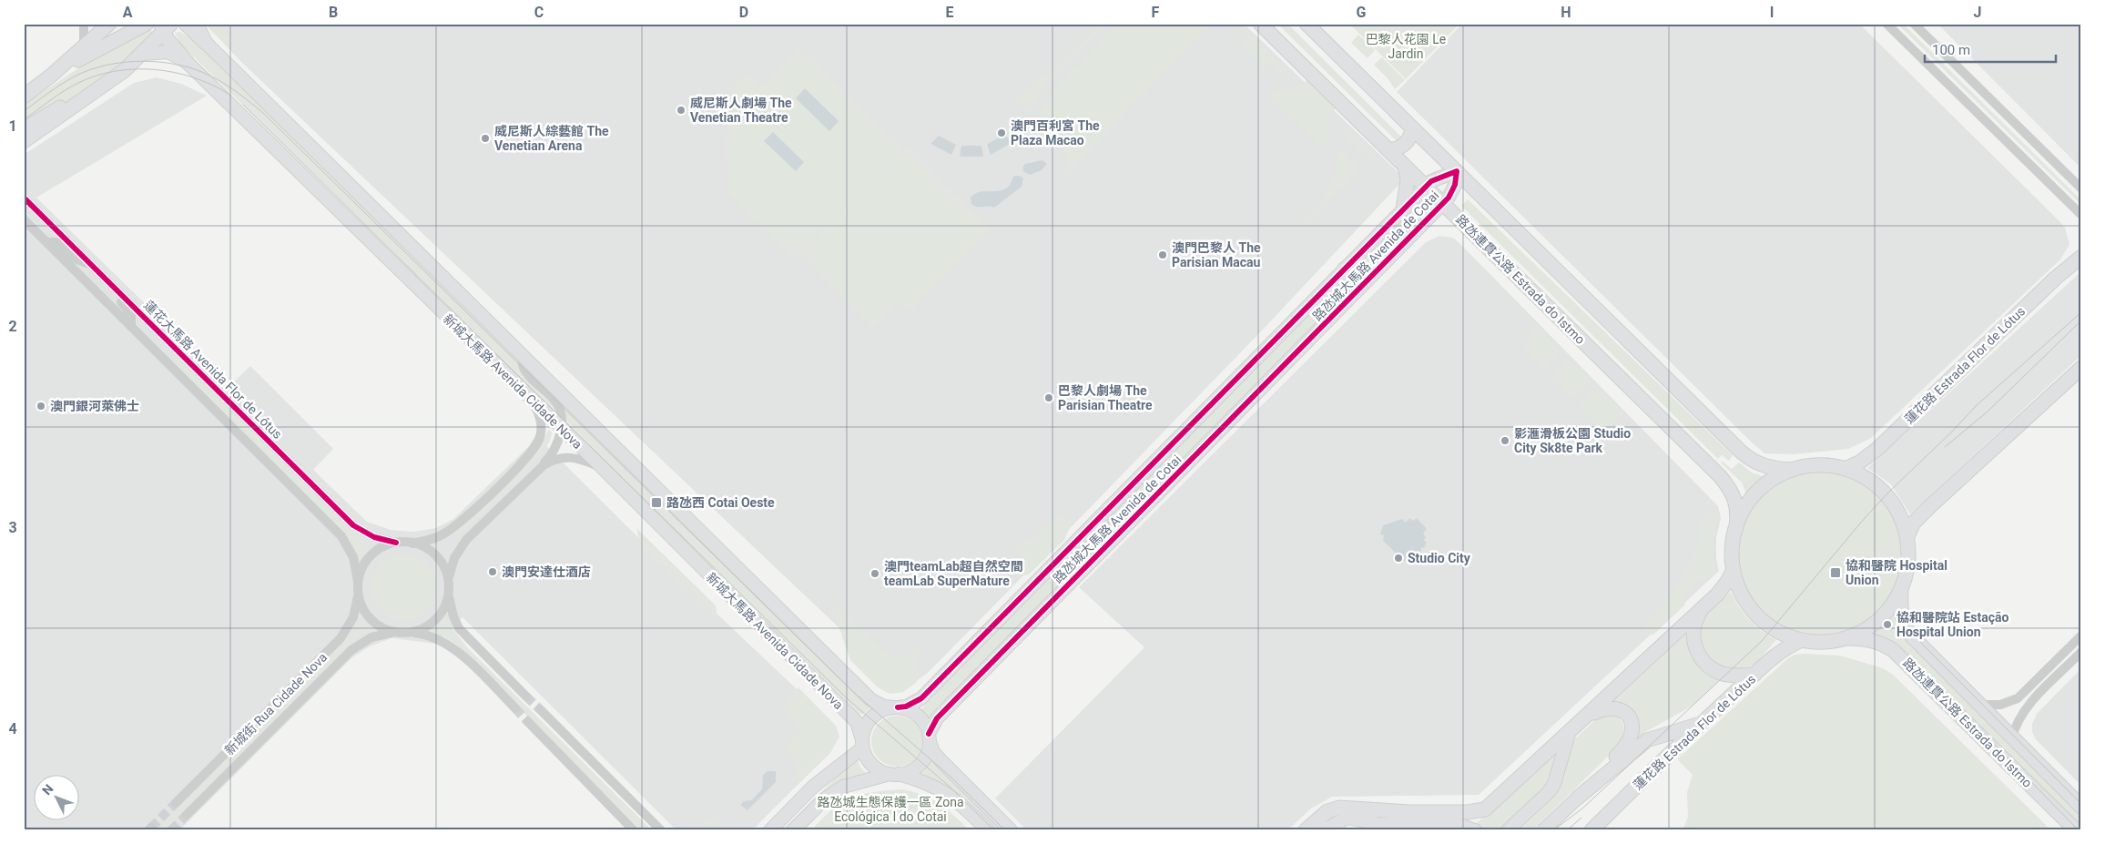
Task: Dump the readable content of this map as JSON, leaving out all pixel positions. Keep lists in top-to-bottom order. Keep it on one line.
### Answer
{"streets":{"main road":["路氹城大馬路 Avenida de Cotai","路氹連貫公路 Estrada do Istmo","蓮花路 Estrada Flor de Lótus","新城大馬路 Avenida Cidade Nova"],"street":["蓮花大馬路 Avenida Flor de Lótus","新城街 Rua Cidade Nova"]},"crossings":[["路氹城大馬路 Avenida de Cotai","路氹連貫公路 Estrada do Istmo"],["路氹城大馬路 Avenida de Cotai","新城大馬路 Avenida Cidade Nova"],["蓮花大馬路 Avenida Flor de Lótus","新城街 Rua Cidade Nova"]],"parks":["巴黎人花園 Le Jardin","路氹城生態保護一區 Zona Ecológica I do Cotai"],"places":{"other":["威尼斯人劇場 The Venetian Theatre","澳門百利宮 The Plaza Macao","威尼斯人綜藝館 The Venetian Arena","澳門巴黎人 The Parisian Macau","巴黎人劇場 The Parisian Theatre","澳門銀河萊佛士","影滙滑板公園 Studio City Sk8te Park","Studio City","澳門安達仕酒店","澳門teamLab超自然空間 teamLab SuperNature","協和醫院站 Estação Hospital Union"],"transit":["路氹西 Cotai Oeste","協和醫院 Hospital Union"]},"scale_bar":"100 m","north":"top left","grid":{"columns":["A","B","C","D","E","F","G","H","I","J"],"rows":["1","2","3","4"]}}
